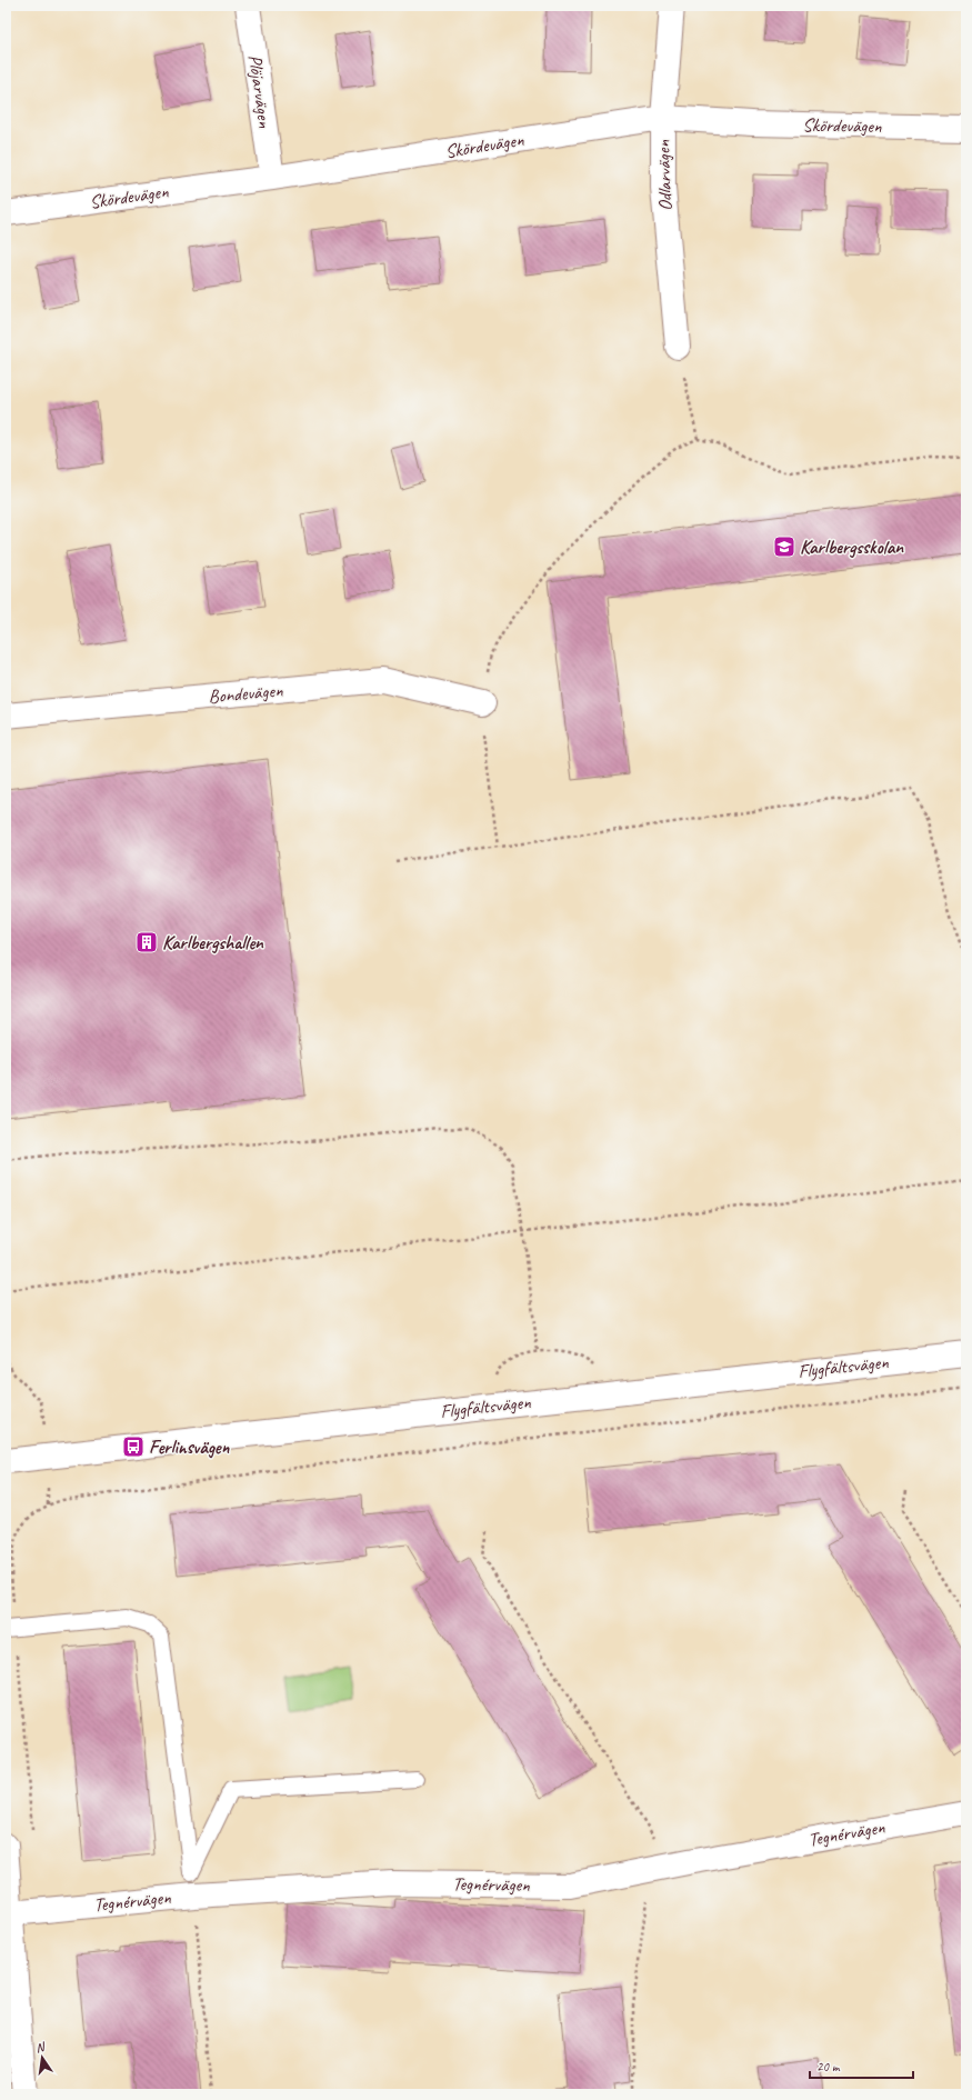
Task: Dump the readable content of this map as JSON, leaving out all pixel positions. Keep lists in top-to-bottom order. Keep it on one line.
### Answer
{"streets":{"street":["Plöjarvägen","Skördevägen","Odlarvägen","Bondevägen","Flygfältsvägen","Tegnérvägen"]},"crossings":[["Plöjarvägen","Skördevägen"],["Skördevägen","Odlarvägen"]],"places":{"school or university":["Karlbergsskolan"],"building":["Karlbergshallen"],"bus stop":["Ferlinsvägen"]},"scale_bar":"20 m","north":"top"}
